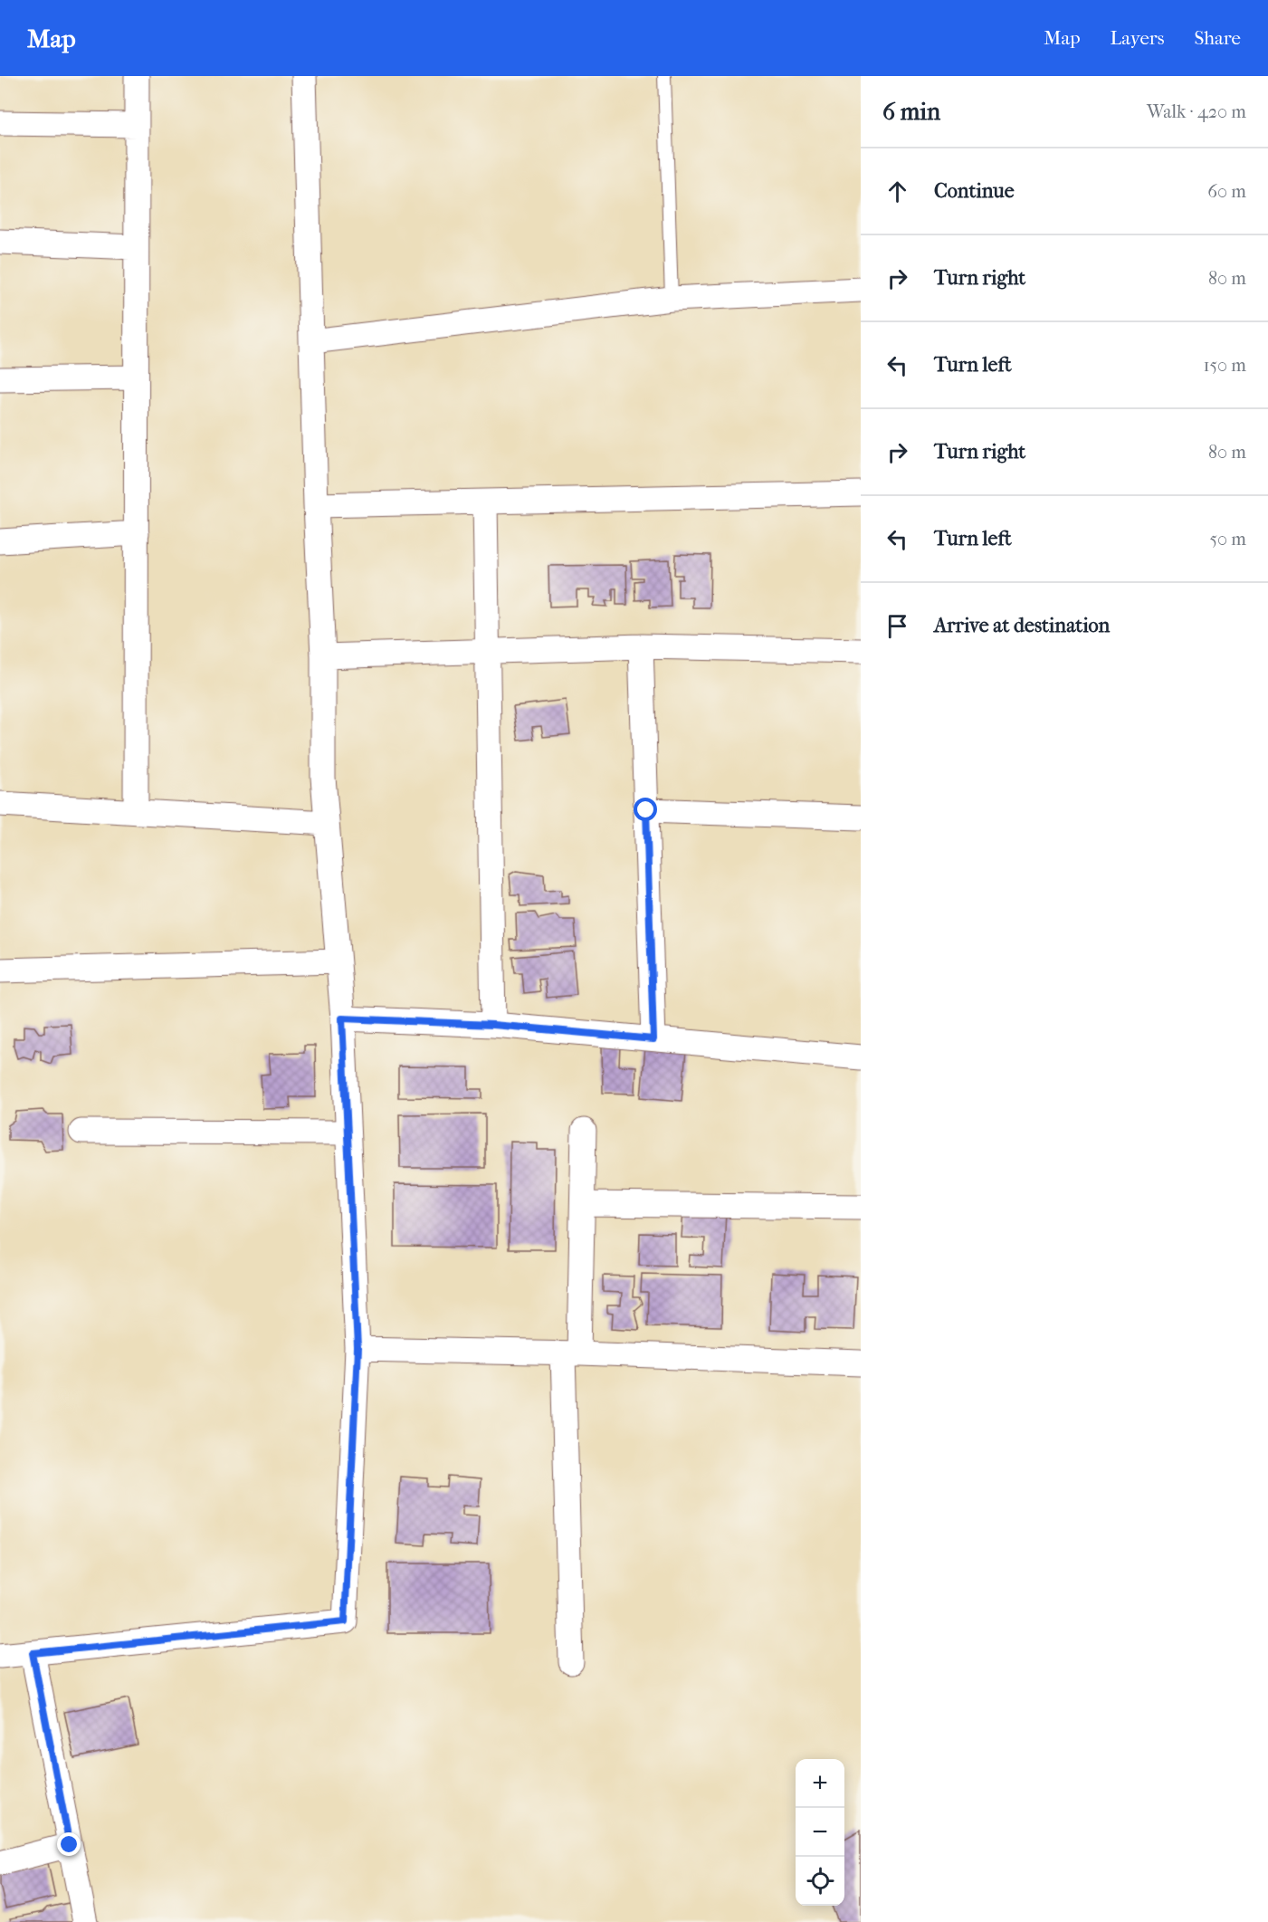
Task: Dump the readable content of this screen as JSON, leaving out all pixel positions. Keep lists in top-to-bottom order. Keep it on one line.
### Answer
{"page":{"header":"Map","nav":["Map","Layers","Share"],"heading":["6 min","Walk · 420 m"],"list":[["Continue","60 m"],["Turn right","80 m"],["Turn left","150 m"],["Turn right","80 m"],["Turn left","50 m"],"Arrive at destination"],"map_buttons":["+","−"]}}
